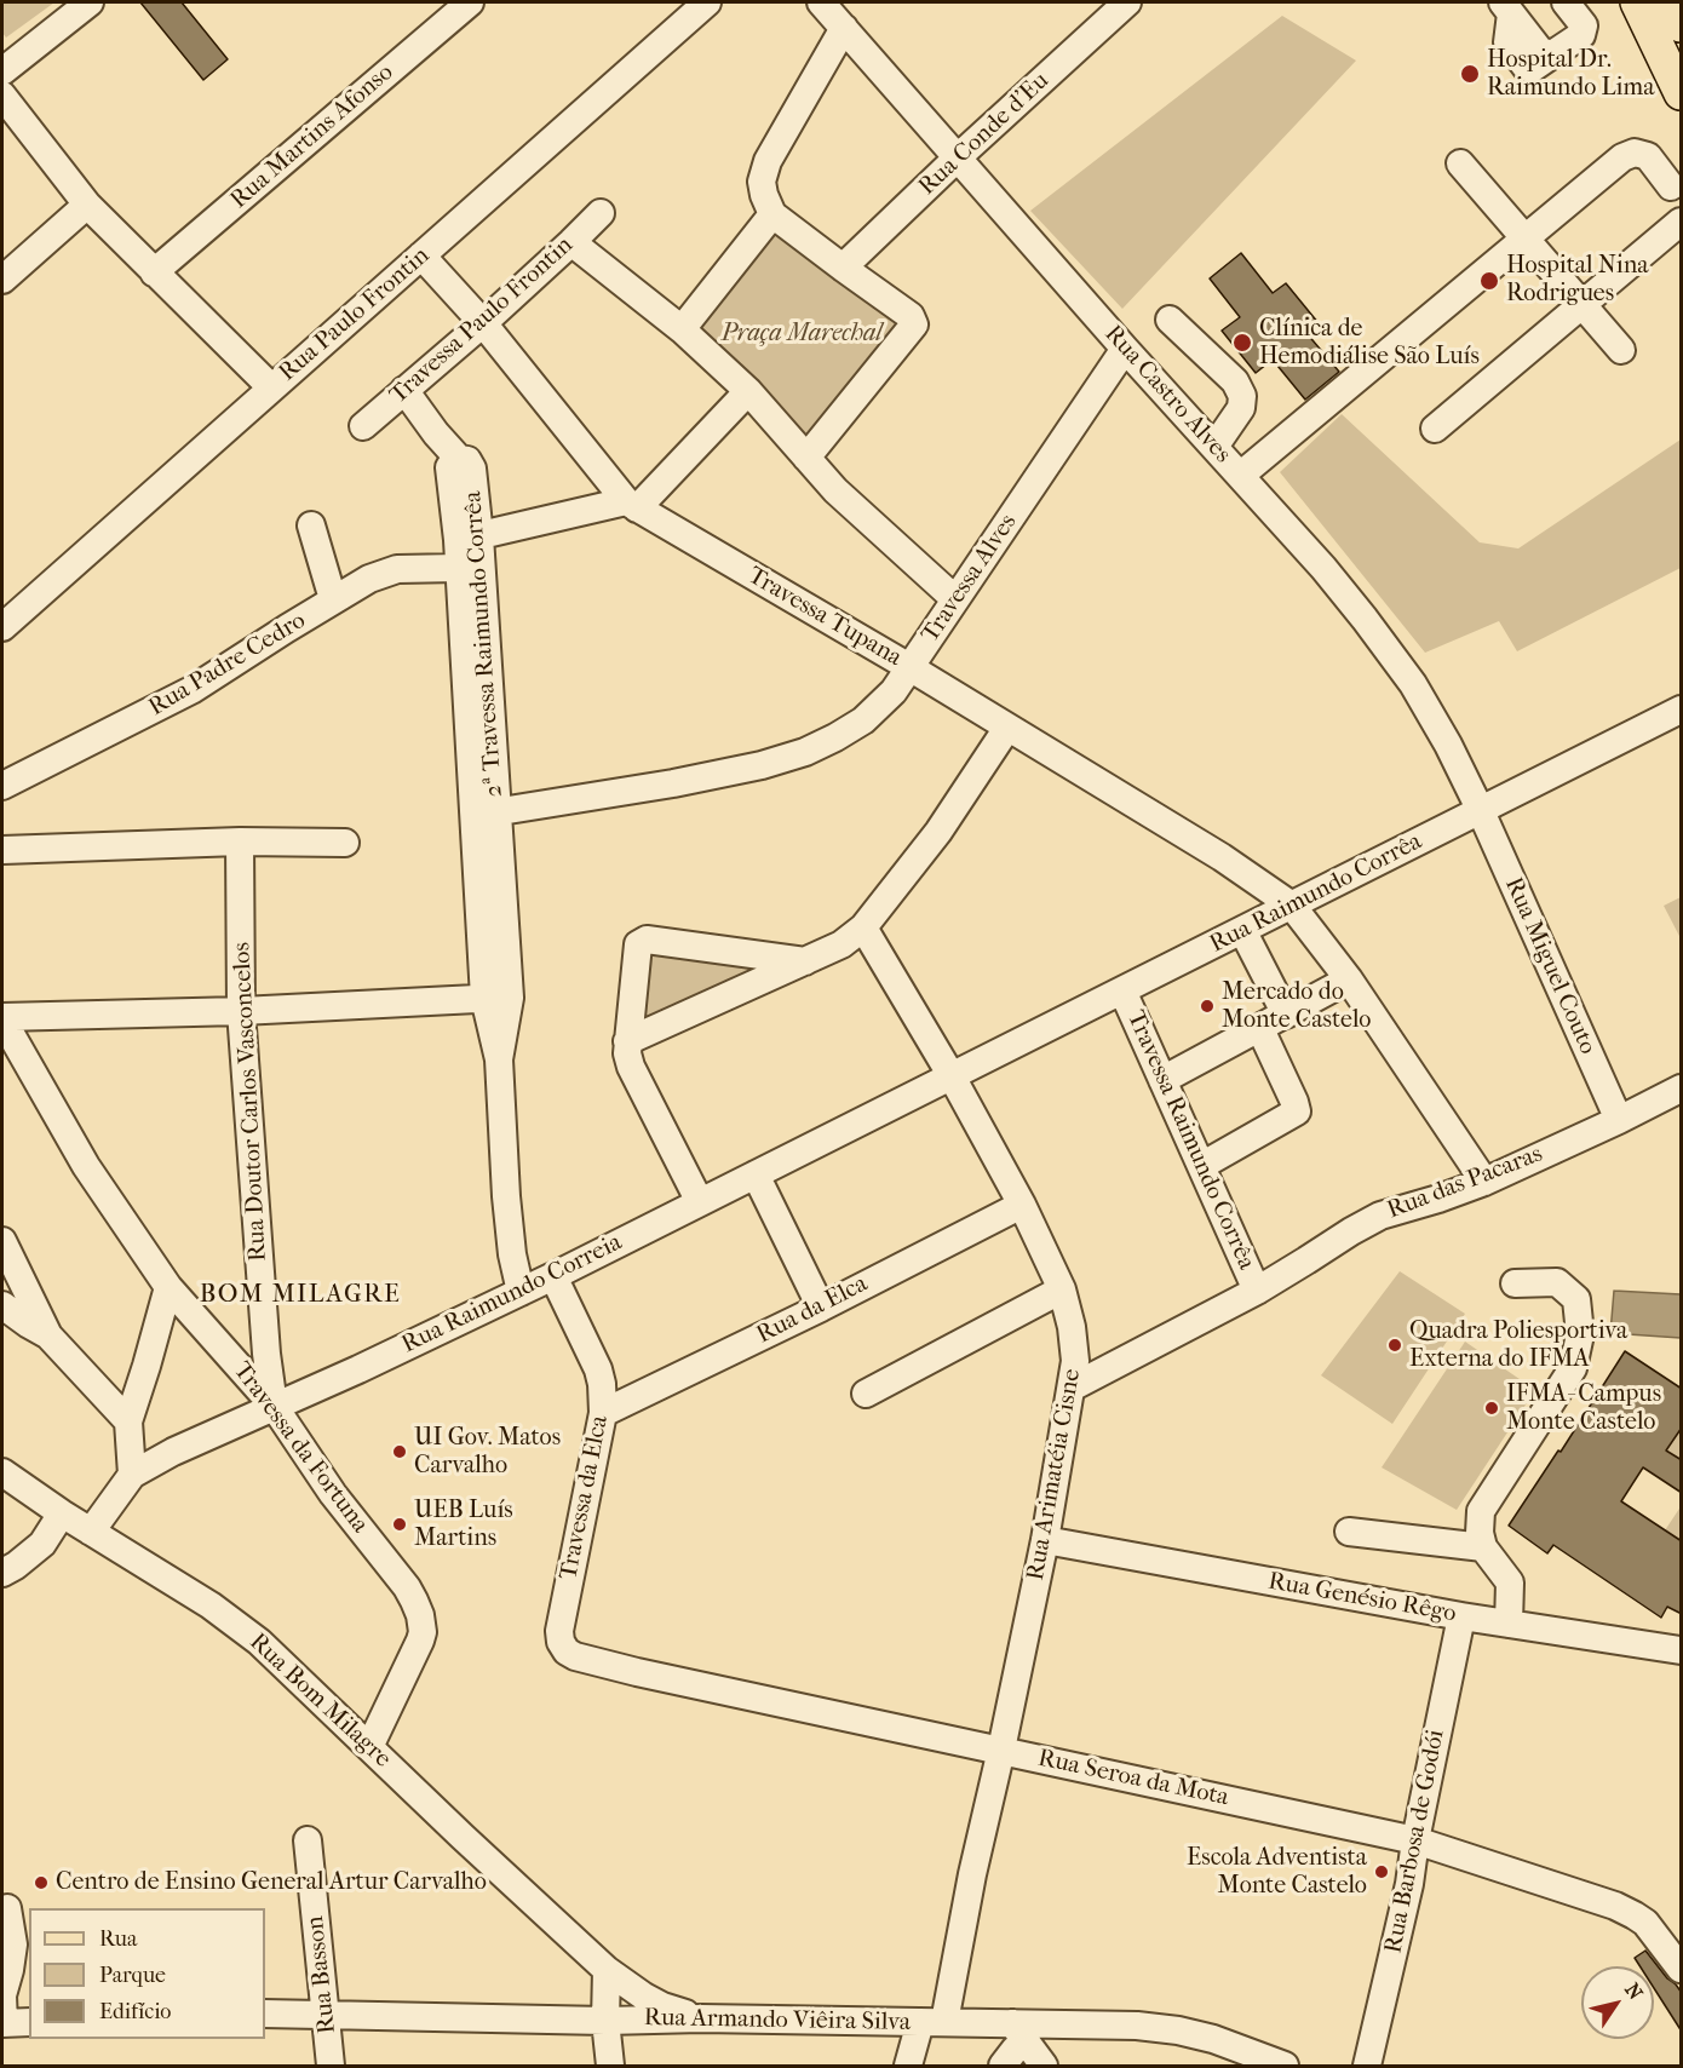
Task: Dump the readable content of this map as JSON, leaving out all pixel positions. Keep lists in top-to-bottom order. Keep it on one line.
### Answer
{"streets":{"street":["Rua Conde d'Eu","Rua Martins Afonso","Rua Paulo Frontin","Travessa Paulo Frontin","Rua Castro Alves","Travessa Alves","Travessa Tupana","2ª Travessa Raimundo Corrêa","Rua Padre Cedro","Rua Raimundo Corrêa","Rua Miguel Couto","Rua Doutor Carlos Vasconcelos","Travessa Raimundo Corrêa","Rua das Pacaras","Rua Raimundo Correia","Rua da Elca","Travessa da Fortuna","Rua Arimatéia Cisne","Travessa da Elca","Rua Genésio Rêgo","Rua Bom Milagre","Rua Seroa da Mota","Rua Barbosa de Godói","Rua Basson","Rua Armando Viêira Silva"]},"crossings":[["Rua Conde d'Eu","Rua Castro Alves"],["Rua Paulo Frontin","Travessa Tupana"],["Travessa Paulo Frontin","Travessa Tupana"],["Travessa Paulo Frontin","2ª Travessa Raimundo Corrêa"],["Rua Castro Alves","Travessa Alves"],["Rua Castro Alves","Rua Raimundo Corrêa"],["Rua Castro Alves","Rua Miguel Couto"],["Travessa Alves","Travessa Tupana"],["Travessa Alves","2ª Travessa Raimundo Corrêa"],["Travessa Tupana","Rua Raimundo Corrêa"],["Travessa Tupana","Rua das Pacaras"],["2ª Travessa Raimundo Corrêa","Rua Padre Cedro"],["2ª Travessa Raimundo Corrêa","Rua Raimundo Correia"],["Rua Raimundo Corrêa","Rua Miguel Couto"],["Rua Raimundo Corrêa","Travessa Raimundo Corrêa"],["Rua Raimundo Corrêa","Rua Raimundo Correia"],["Rua Raimundo Corrêa","Rua Arimatéia Cisne"],["Rua Miguel Couto","Rua das Pacaras"],["Rua Doutor Carlos Vasconcelos","Rua Raimundo Correia"],["Rua Doutor Carlos Vasconcelos","Travessa da Fortuna"],["Travessa Raimundo Corrêa","Rua das Pacaras"],["Rua das Pacaras","Rua Arimatéia Cisne"],["Rua Raimundo Correia","Travessa da Fortuna"],["Rua Raimundo Correia","Rua Arimatéia Cisne"],["Rua Raimundo Correia","Travessa da Elca"],["Rua Raimundo Correia","Rua Bom Milagre"],["Rua da Elca","Rua Arimatéia Cisne"],["Rua da Elca","Travessa da Elca"],["Travessa da Fortuna","Rua Bom Milagre"],["Rua Arimatéia Cisne","Rua Genésio Rêgo"],["Rua Arimatéia Cisne","Rua Seroa da Mota"],["Rua Arimatéia Cisne","Rua Armando Viêira Silva"],["Travessa da Elca","Rua Seroa da Mota"],["Rua Genésio Rêgo","Rua Barbosa de Godói"],["Rua Bom Milagre","Rua Armando Viêira Silva"],["Rua Seroa da Mota","Rua Barbosa de Godói"],["Rua Basson","Rua Armando Viêira Silva"]],"districts":["BOM MILAGRE"],"parks":["Praça Marechal"],"places":["Hospital Dr. Raimundo Lima","Hospital Nina Rodrigues","Clínica de Hemodiálise São Luís","Mercado do Monte Castelo","Quadra Poliesportiva Externa do IFMA","IFMA- Campus Monte Castelo","UI Gov. Matos Carvalho","UEB Luís Martins","Escola Adventista Monte Castelo","Centro de Ensino General Artur Carvalho"],"legend":["Rua","Parque","Edifício"],"north":"top right"}
